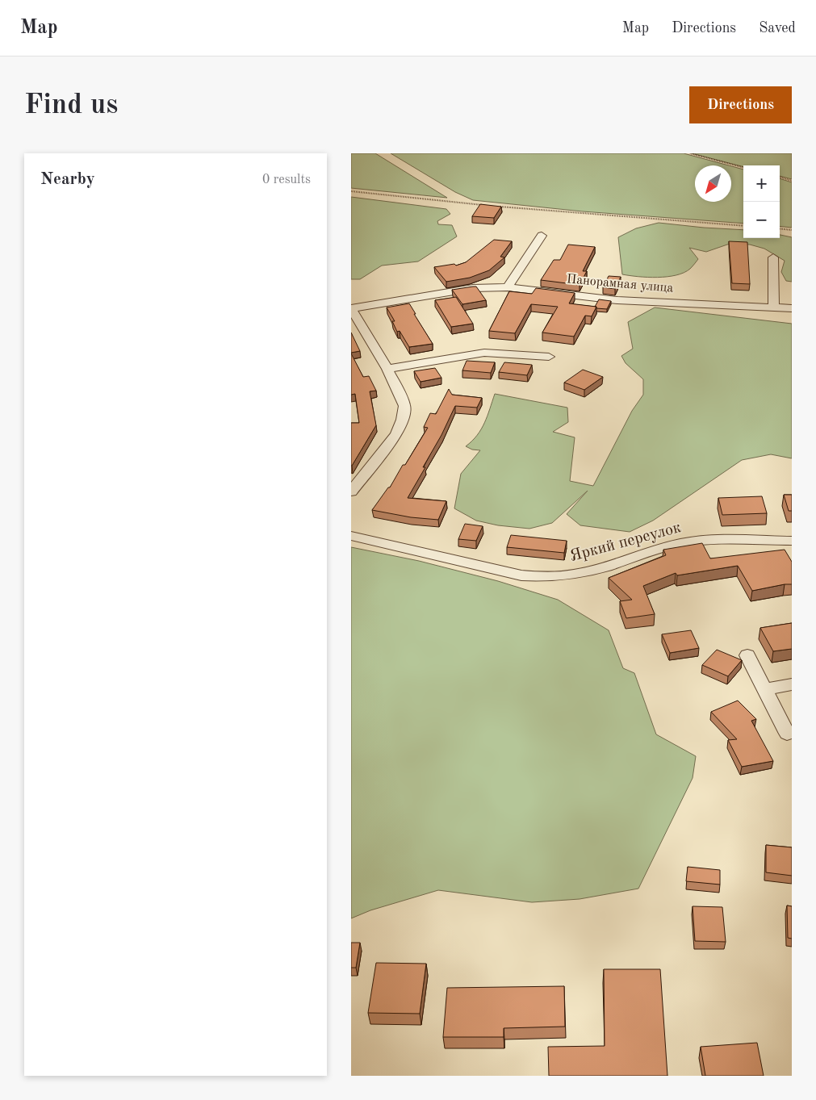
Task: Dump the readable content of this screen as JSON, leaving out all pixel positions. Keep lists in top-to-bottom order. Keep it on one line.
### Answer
{"streets":{"street":["Панорамная улица","Яркий переулок"]},"north":"bottom left","page":{"header":"Map","nav":["Map","Directions","Saved"],"buttons":"Directions","title":"Find us","heading":["Nearby","0 results"],"map_buttons":["+","−"]}}
